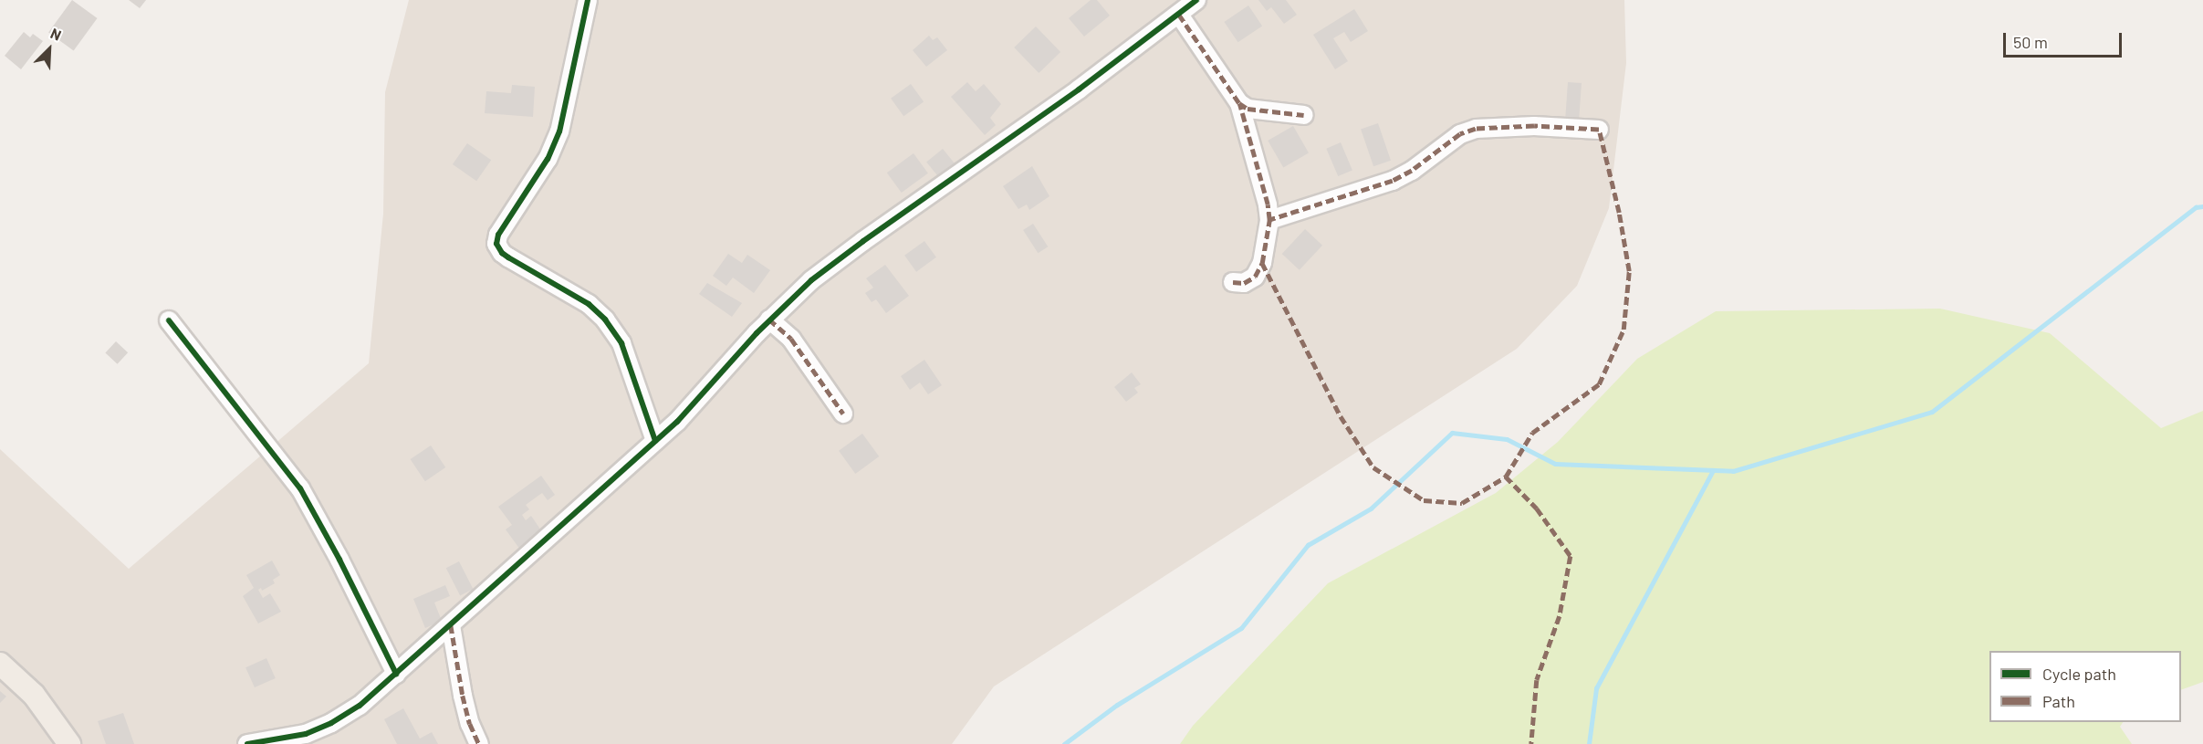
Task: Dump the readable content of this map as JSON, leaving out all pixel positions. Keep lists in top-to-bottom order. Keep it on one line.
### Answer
{"legend":["Cycle path","Path"],"scale_bar":"50 m","north":"top right"}
